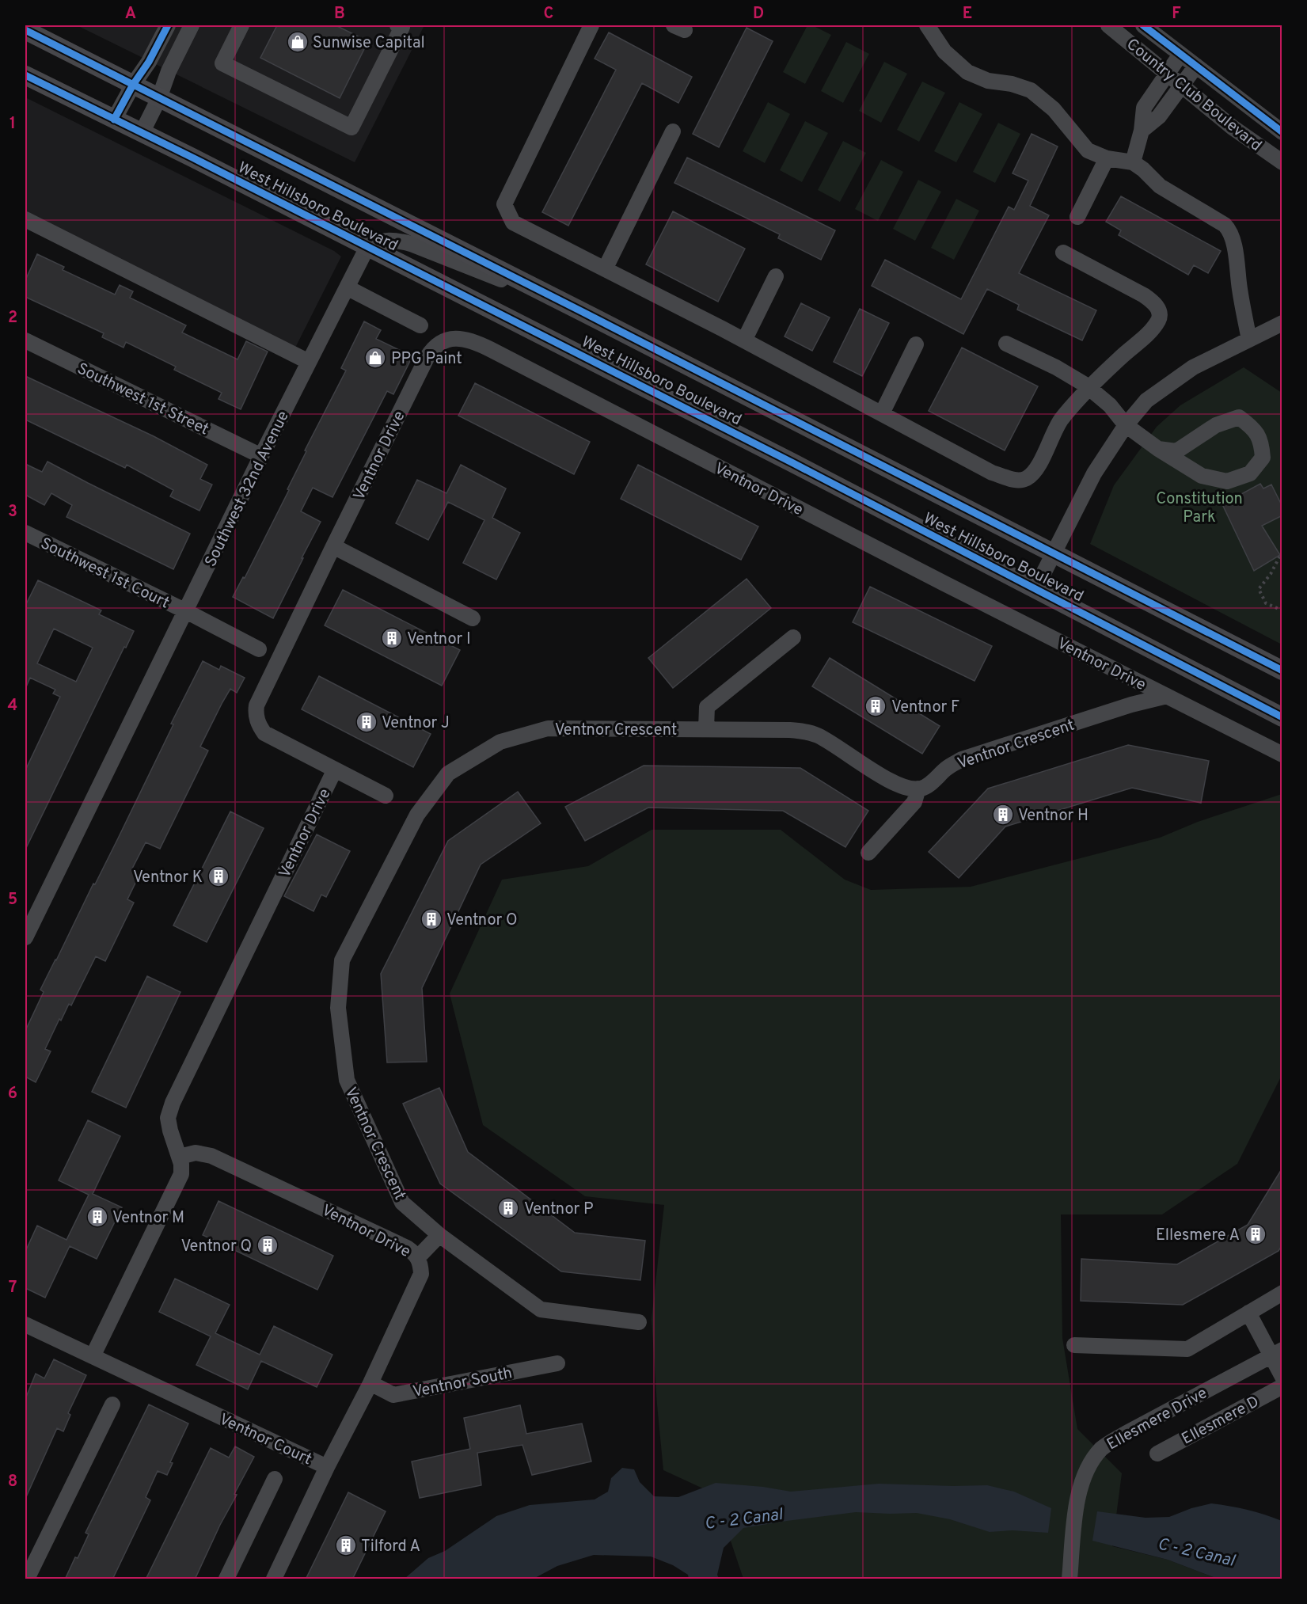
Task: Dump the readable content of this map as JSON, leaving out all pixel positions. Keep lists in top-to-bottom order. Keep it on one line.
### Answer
{"streets":{"main road":["West Hillsboro Boulevard"],"street":["Country Club Boulevard","Southwest 1st Street","Ventnor Drive","Southwest 32nd Avenue","Southwest 1st Court","Ventnor Crescent","Ventnor South","Ellesmere Drive","Ellesmere D","Ventnor Court"]},"crossings":[["West Hillsboro Boulevard","Southwest 32nd Avenue"],["Southwest 1st Street","Southwest 32nd Avenue"],["Ventnor Drive","Ventnor Crescent"],["Ventnor Drive","Ventnor South"],["Ventnor Drive","Ventnor Court"],["Southwest 32nd Avenue","Southwest 1st Court"]],"water":["C - 2 Canal"],"parks":["Constitution Park"],"places":{"shop":["Sunwise Capital","PPG Paint"],"building":["Ventnor I","Ventnor F","Ventnor J","Ventnor H","Ventnor K","Ventnor O","Ventnor P","Ventnor M","Ellesmere A","Ventnor Q","Tilford A"]},"grid":{"columns":["A","B","C","D","E","F"],"rows":["1","2","3","4","5","6","7","8"]}}
